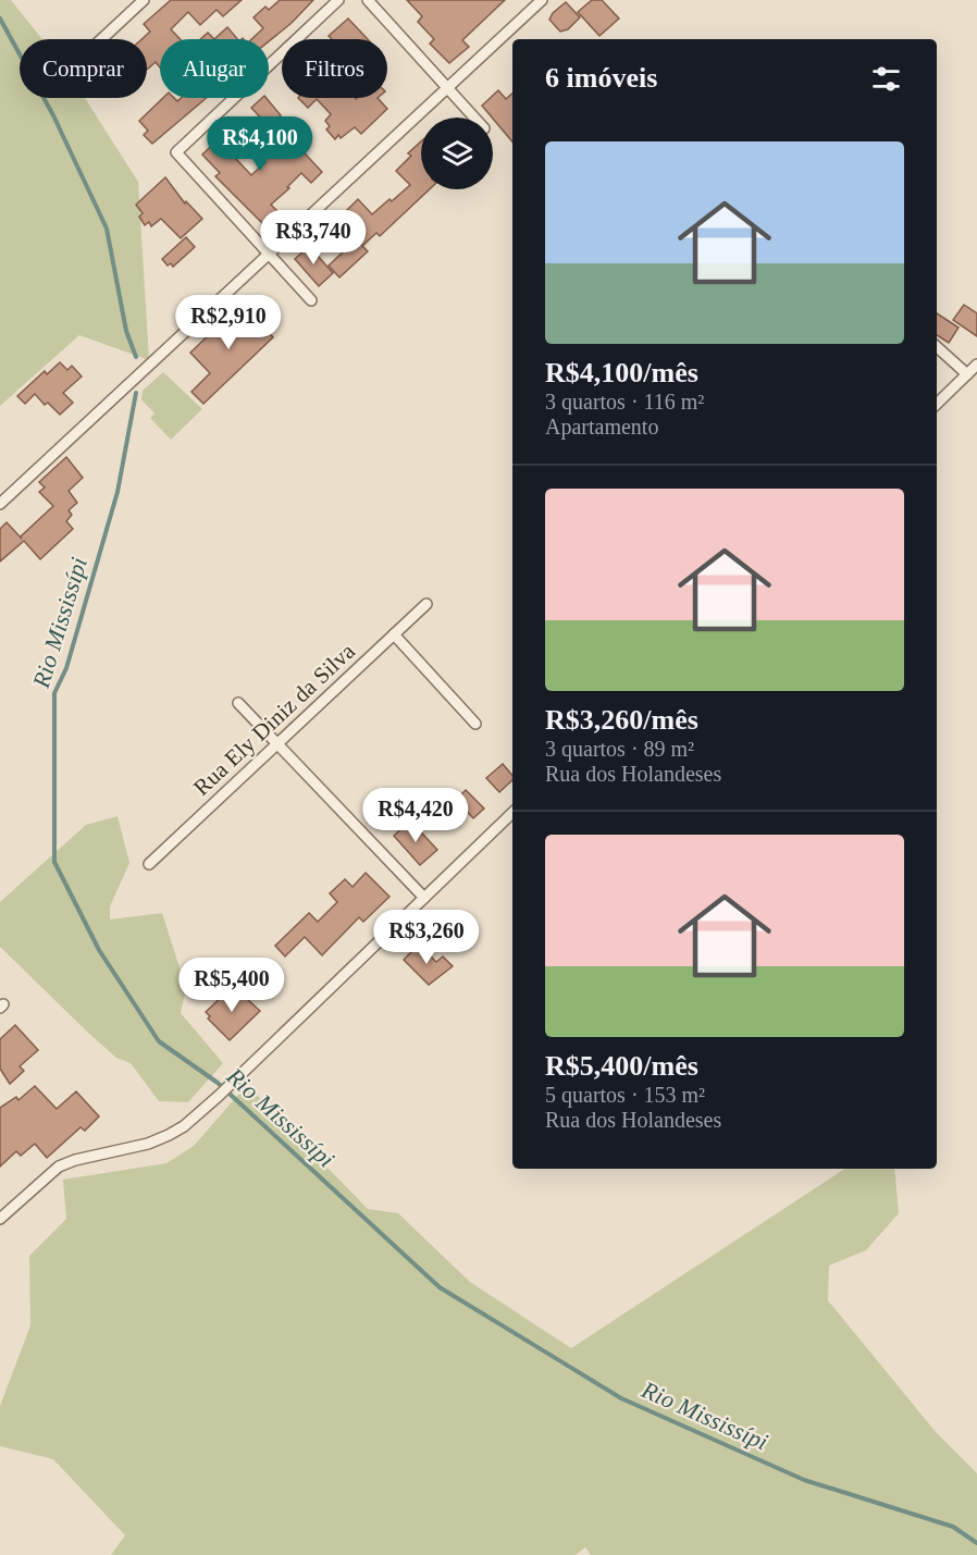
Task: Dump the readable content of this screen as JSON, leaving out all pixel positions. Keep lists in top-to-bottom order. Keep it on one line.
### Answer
{"streets":{"street":["Rua Ely Diniz da Silva"]},"water":["Rio Mississípi"],"page":{"chip":["Comprar","Alugar","Filtros"],"heading":"6 imóveis","price":["R$4,100","R$3,740","R$2,910","R$4,420","R$3,260","R$5,400"],"list":[{"name":"R$4,100/mês","note":"3 quartos · 116 m² · Apartamento"},{"name":"R$3,260/mês","note":"3 quartos · 89 m² · Rua dos Holandeses"},{"name":"R$5,400/mês","note":"5 quartos · 153 m² · Rua dos Holandeses"}]}}
